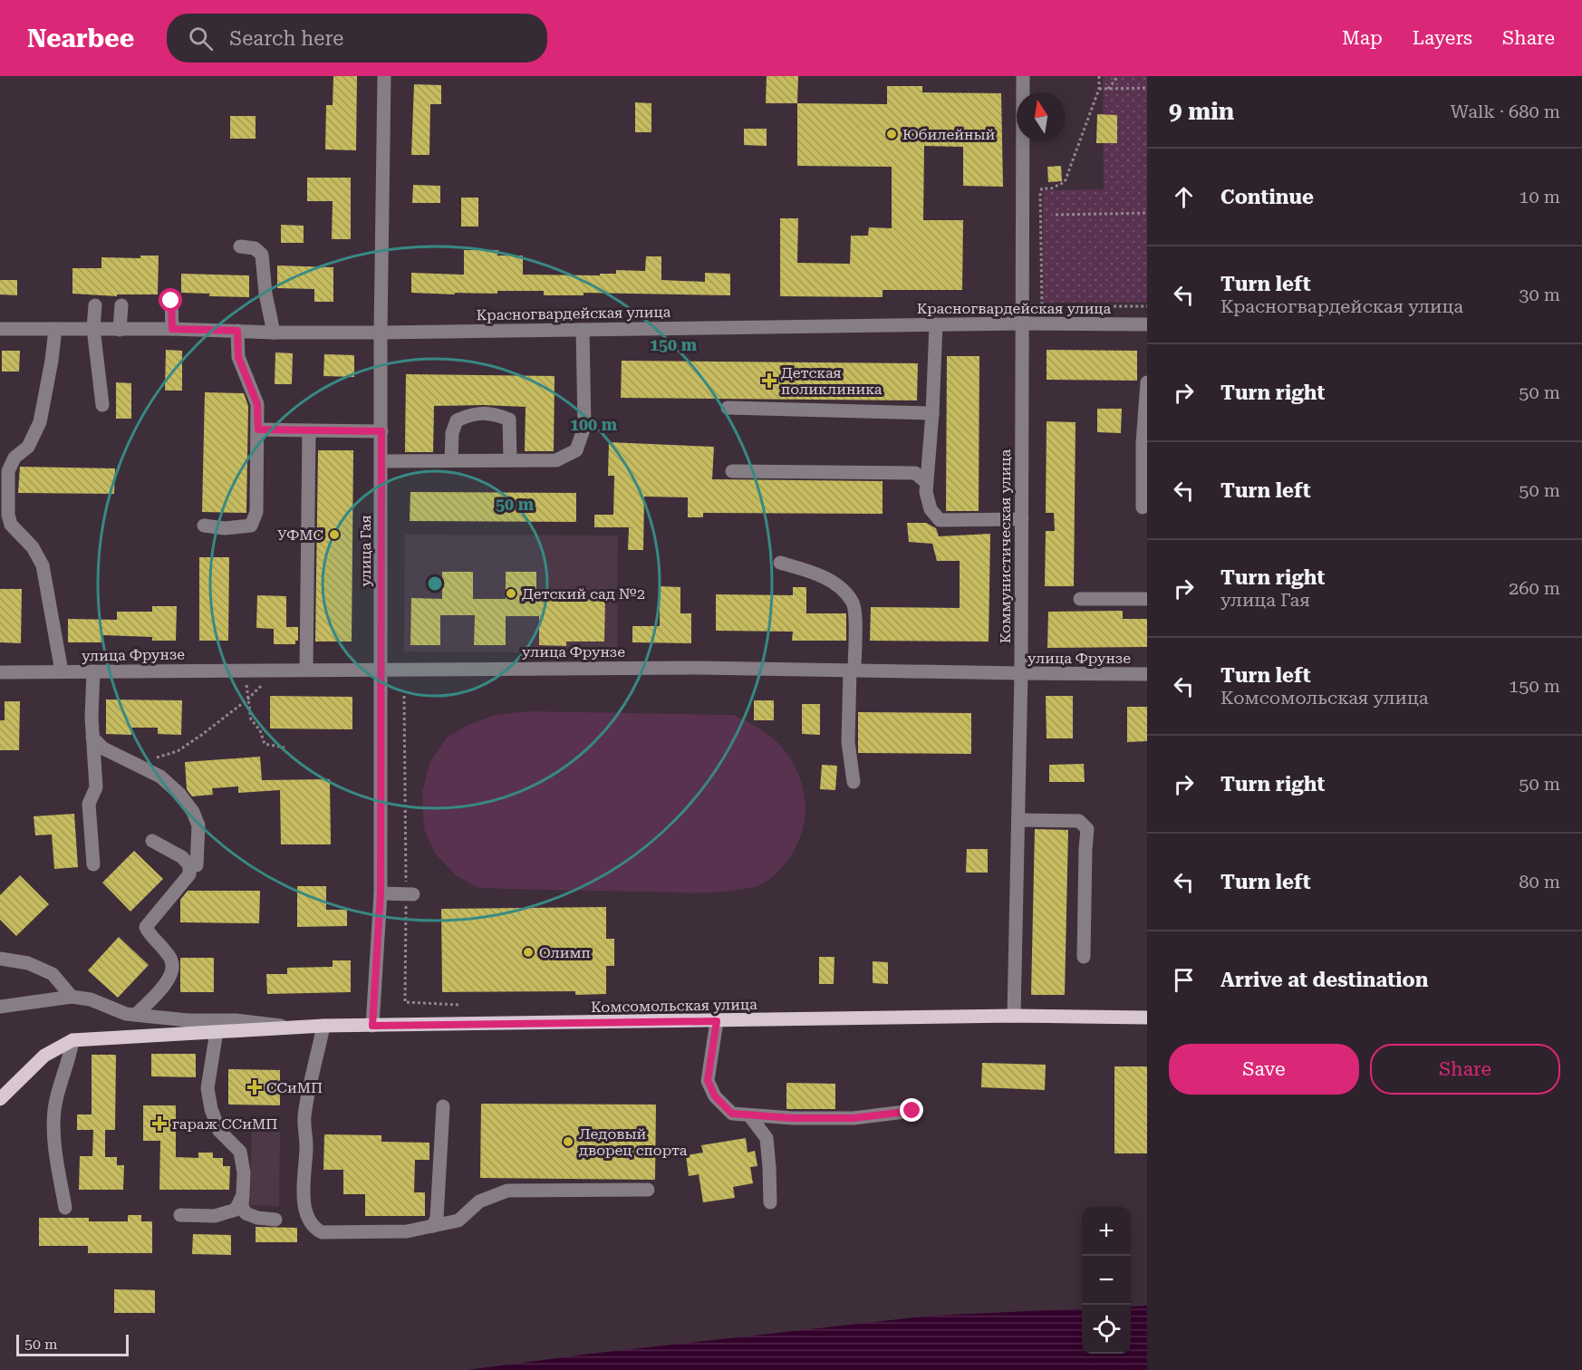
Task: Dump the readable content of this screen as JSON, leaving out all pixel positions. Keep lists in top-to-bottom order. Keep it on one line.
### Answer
{"streets":{"main road":["Комсомольская улица"],"street":["Красногвардейская улица","Коммунистическая улица","улица Гая","улица Фрунзе"]},"crossings":[["Красногвардейская улица","Коммунистическая улица"],["Красногвардейская улица","улица Гая"],["Коммунистическая улица","улица Фрунзе"],["Коммунистическая улица","Комсомольская улица"],["улица Гая","улица Фрунзе"],["улица Гая","Комсомольская улица"]],"places":{"other":["Юбилейный","УФМС","Детский сад №2","Олимп","Ледовый дворец спорта"],"health":["Детская поликлиника","ССиМП","гараж ССиМП"]},"scale_bar":"50 m","north":"top","page":{"header":"Nearbee","search":"Search here","nav":["Map","Layers","Share"],"heading":["9 min","Walk · 680 m"],"list":[["Continue","10 m"],["Turn left","Красногвардейская улица","30 m"],["Turn right","50 m"],["Turn left","50 m"],["Turn right","улица Гая","260 m"],["Turn left","Комсомольская улица","150 m"],["Turn right","50 m"],["Turn left","80 m"],"Arrive at destination"],"buttons":["Save","Share"],"map_buttons":["+","−"],"scale":"50 m"},"rings":["150 m","100 m","50 m"]}
